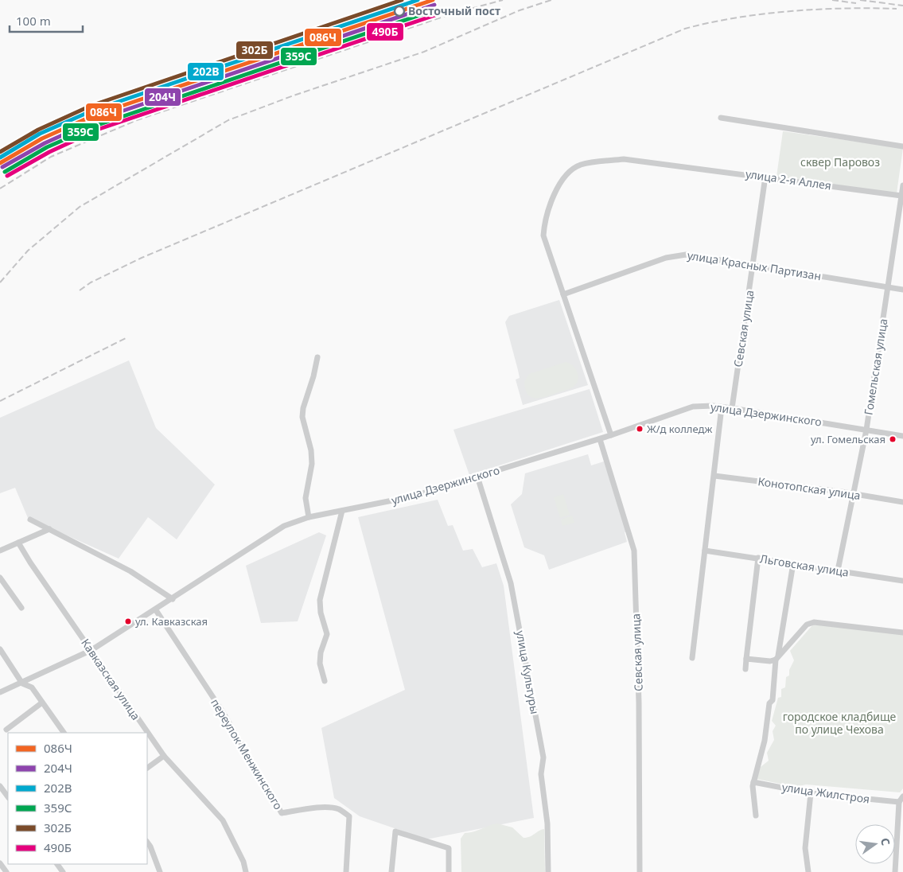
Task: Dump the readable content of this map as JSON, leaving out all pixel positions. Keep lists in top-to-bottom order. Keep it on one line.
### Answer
{"streets":{"street":["улица 2-я Аллея","улица Красных Партизан","Севская улица","Гомельская улица","улица Дзержинского","Конотопская улица","Льговская улица","улица Культуры","Кавказская улица","переулок Менжинского","улица Жилстроя"]},"crossings":[["улица 2-я Аллея","улица Красных Партизан"],["улица 2-я Аллея","Севская улица"],["улица 2-я Аллея","Гомельская улица"],["улица 2-я Аллея","улица Дзержинского"],["улица Красных Партизан","Севская улица"],["улица Красных Партизан","Гомельская улица"],["Севская улица","улица Дзержинского"],["Гомельская улица","улица Дзержинского"],["Гомельская улица","Конотопская улица"],["Гомельская улица","Льговская улица"],["улица Дзержинского","улица Культуры"],["улица Дзержинского","Кавказская улица"],["улица Дзержинского","переулок Менжинского"]],"parks":["сквер Паровоз","городское кладбище по улице Чехова"],"places":["Восточный пост","Ж/д колледж","ул. Гомельская","ул. Кавказская"],"lines":["transit line 086Ч","transit line 202В","transit line 302Б","transit line 204Ч","transit line 359С","transit line 490Б"],"legend":["086Ч","204Ч","202В","359С","302Б","490Б"],"scale_bar":"100 m","north":"right"}
